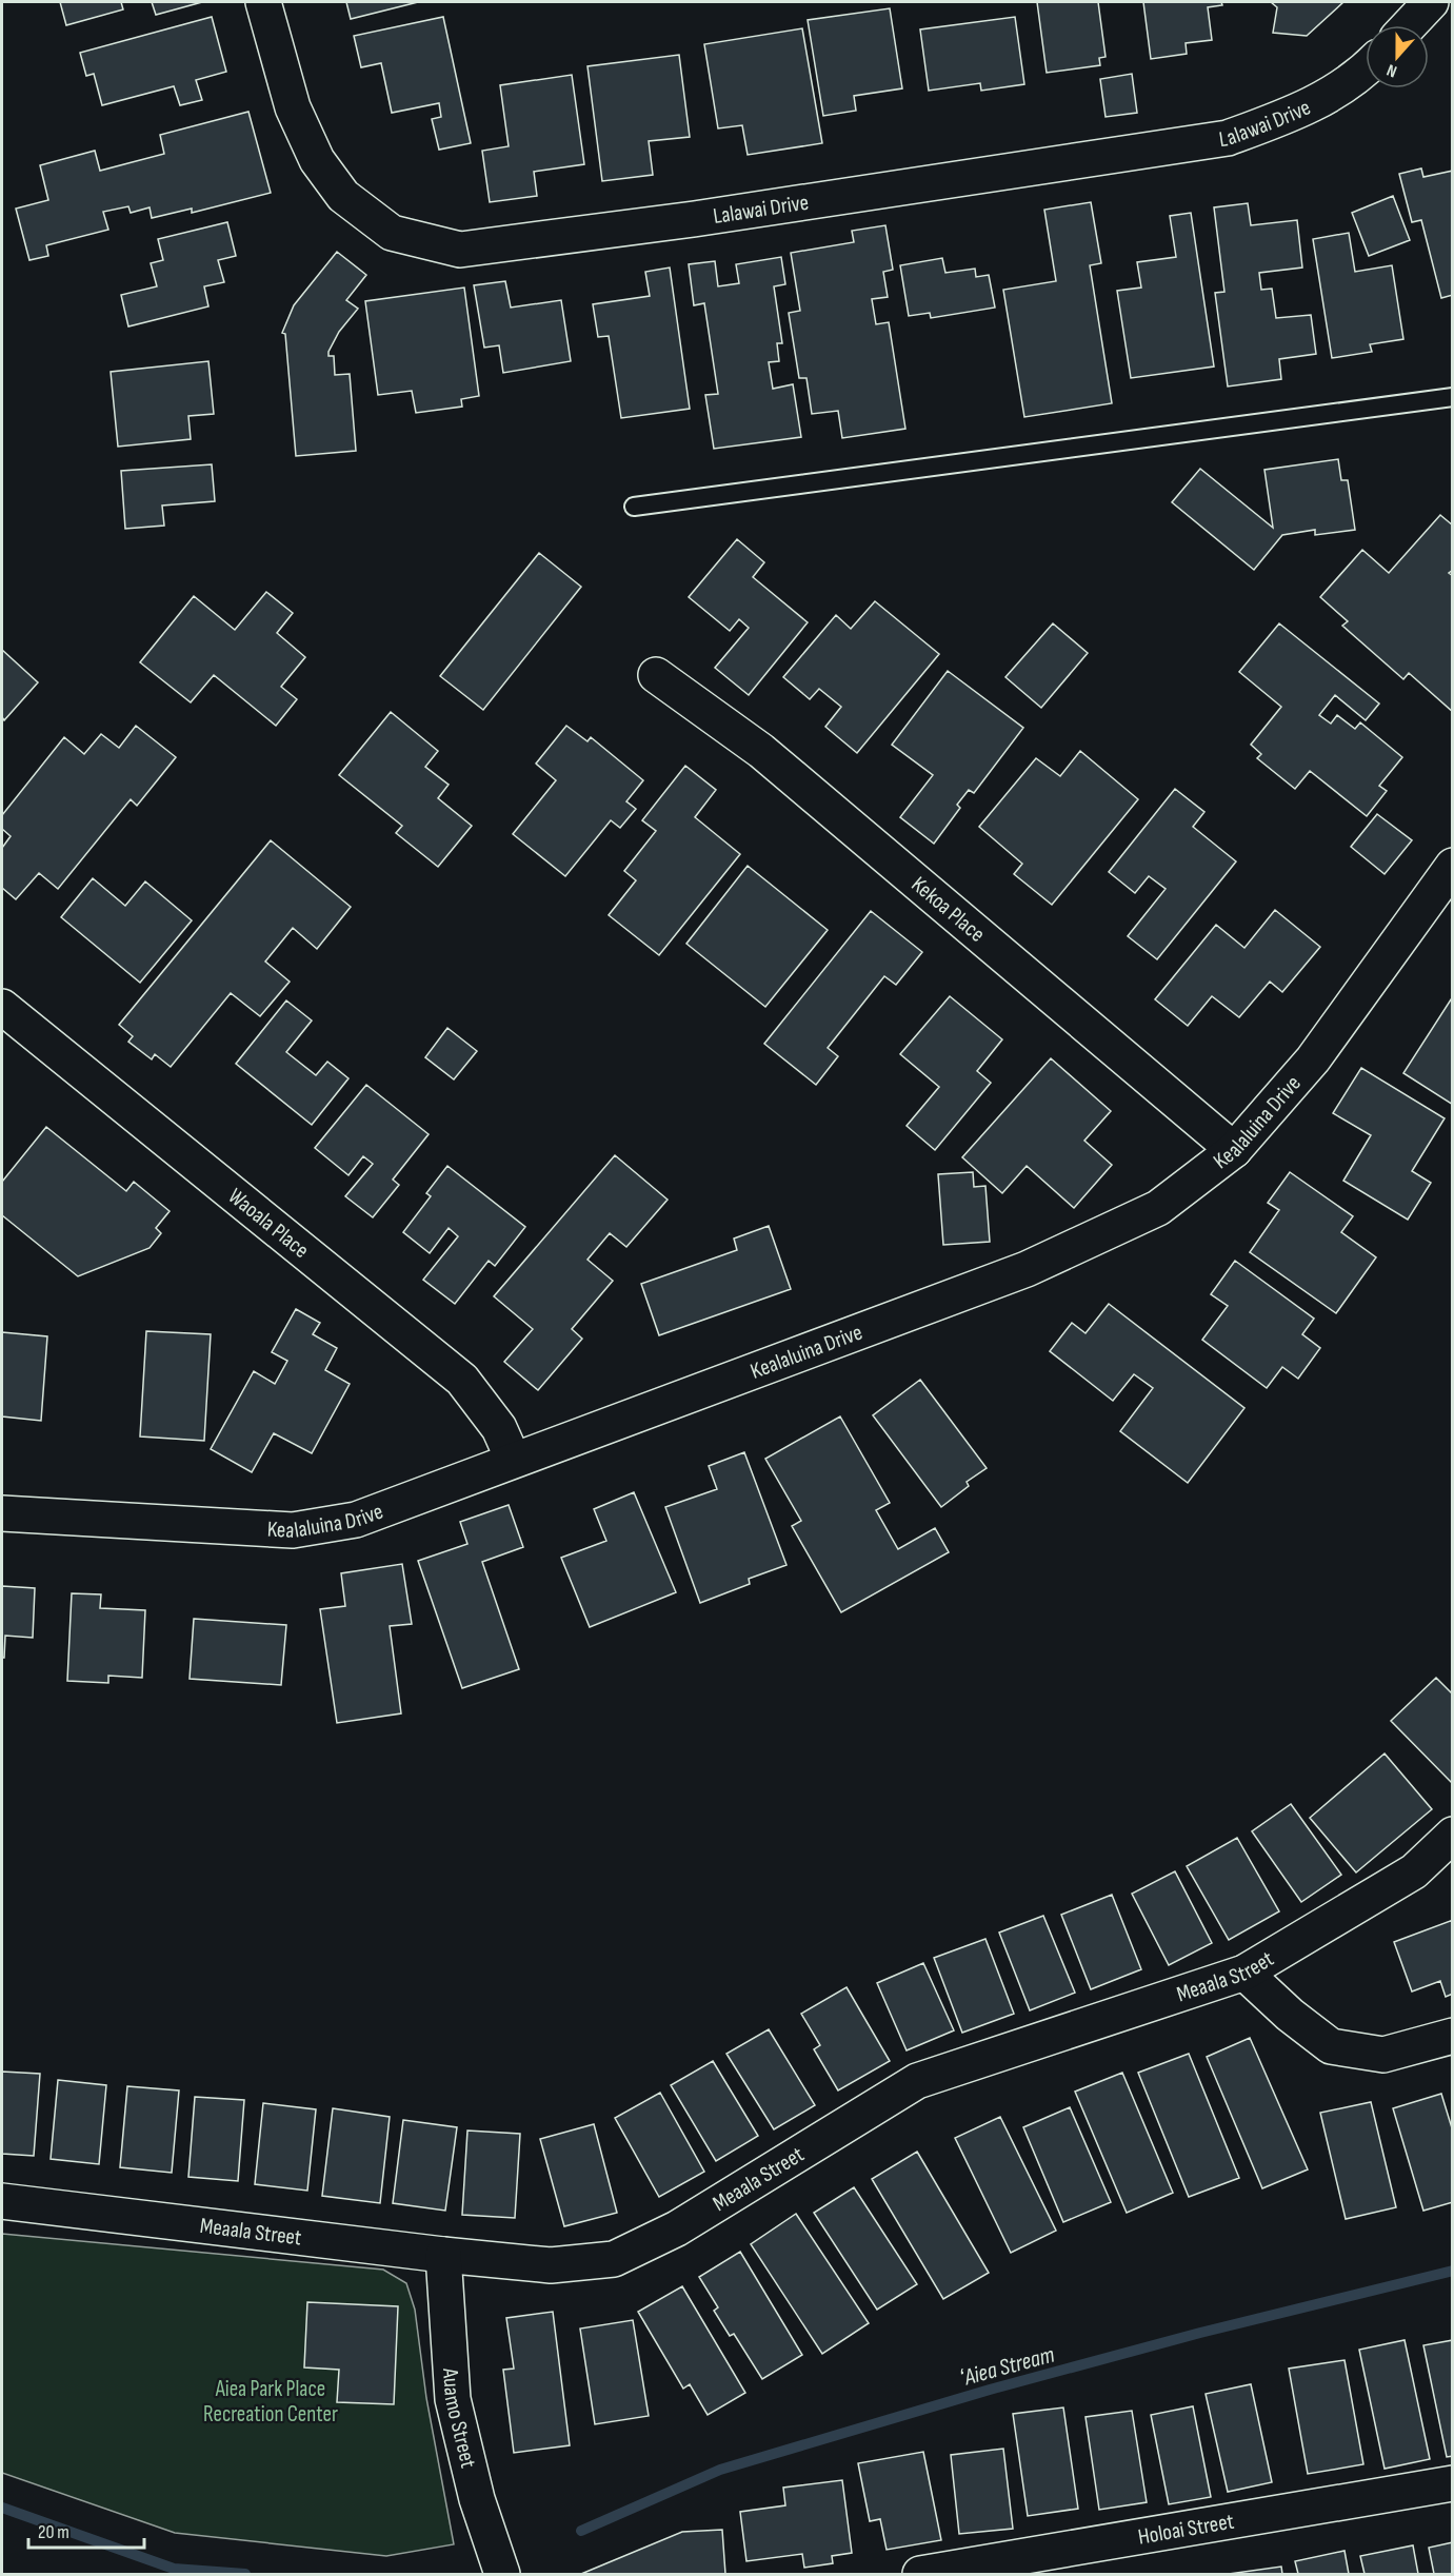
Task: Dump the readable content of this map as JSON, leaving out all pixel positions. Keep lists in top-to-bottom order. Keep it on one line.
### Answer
{"streets":{"street":["Lalawai Drive","Kekoa Place","Kealaluina Drive","Waoala Place","Meaala Street","Auamo Street","Holoai Street"]},"crossings":[["Kekoa Place","Kealaluina Drive"],["Kealaluina Drive","Waoala Place"],["Meaala Street","Auamo Street"]],"water":["ʻAiea Stream"],"parks":["Aiea Park Place Recreation Center"],"scale_bar":"20 m","north":"bottom"}
